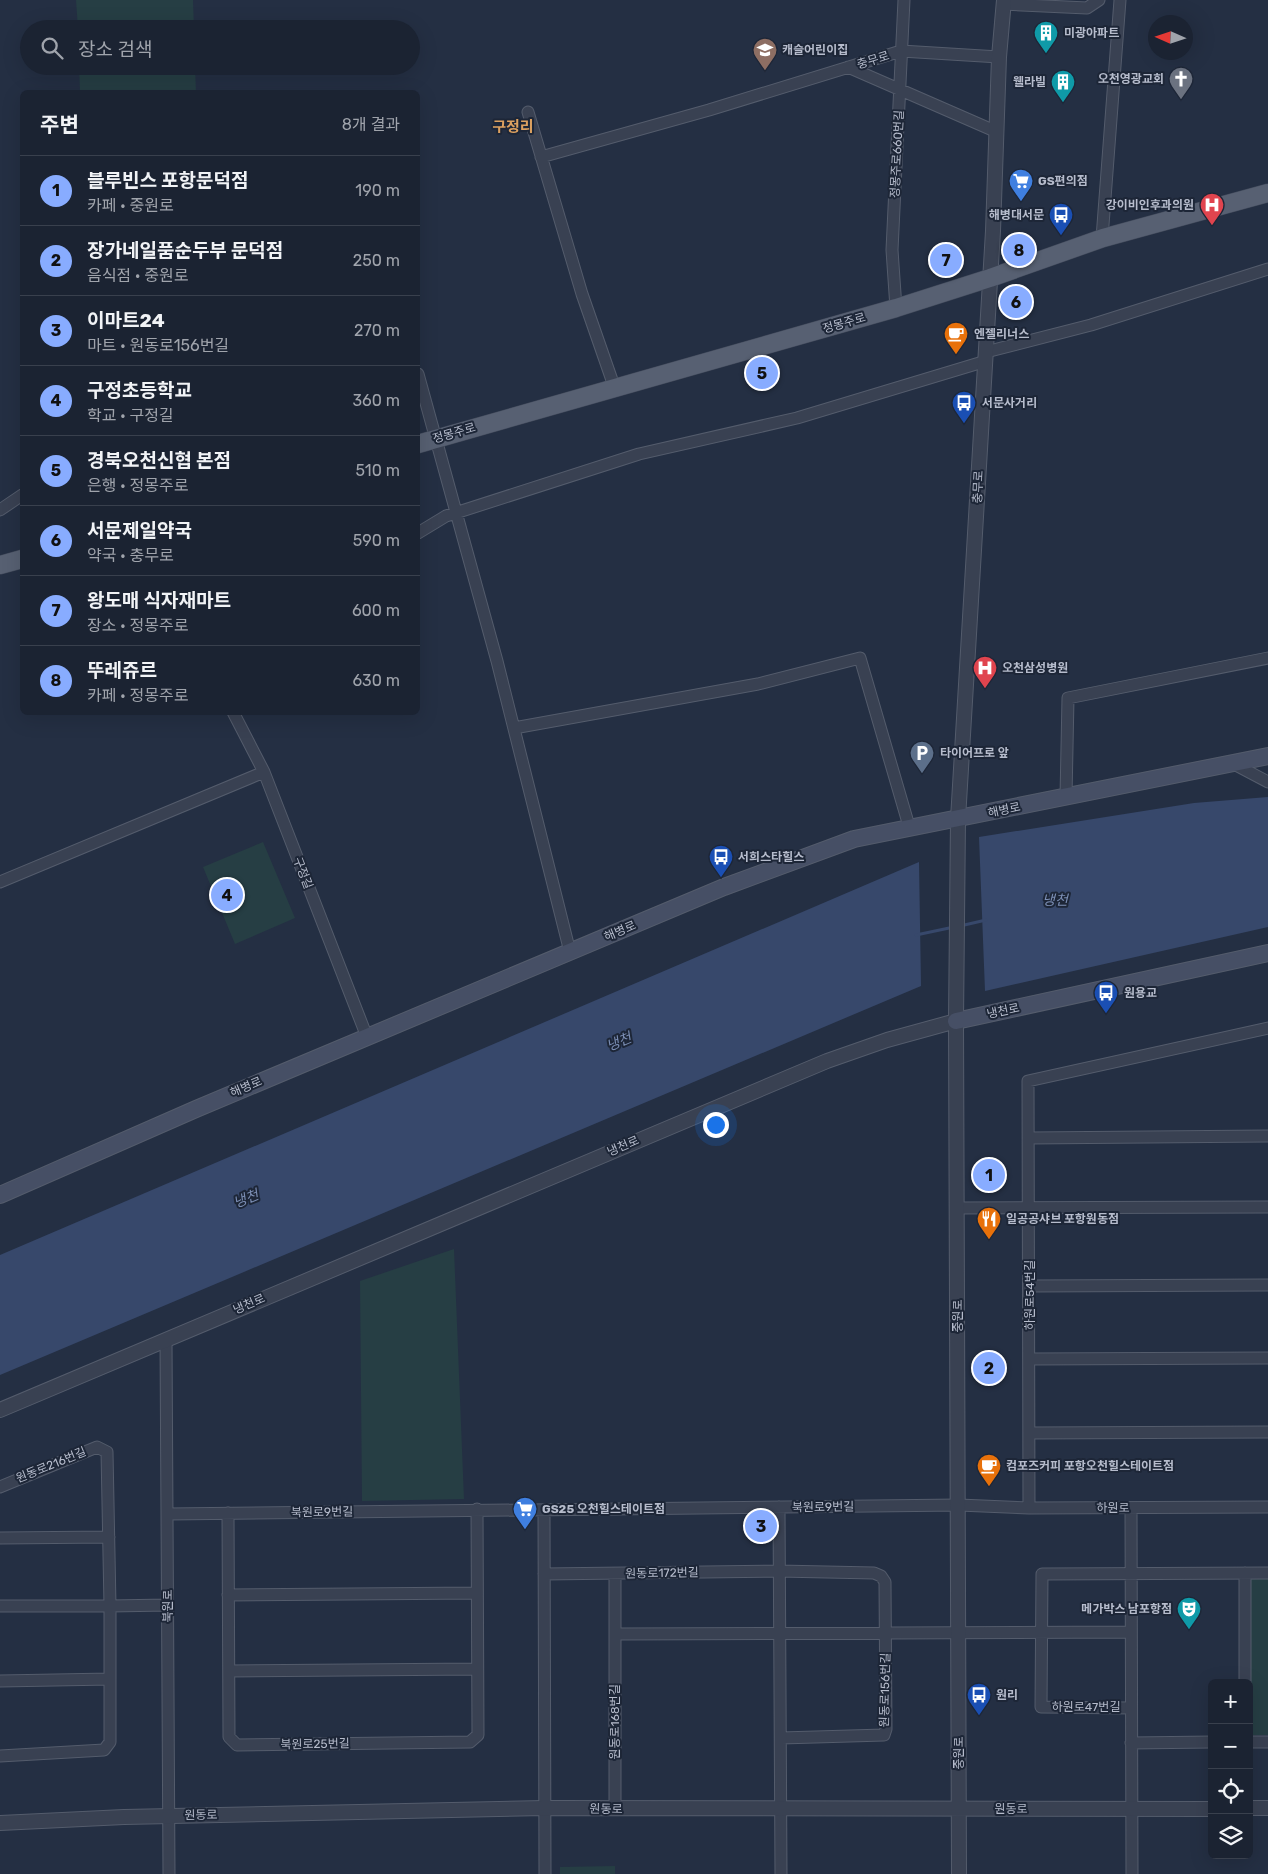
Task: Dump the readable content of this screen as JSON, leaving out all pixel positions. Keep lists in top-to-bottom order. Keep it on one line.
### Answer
{"streets":{"main road":["정몽주로","해병로","냉천로"],"street":["충무로","정몽주로660번길","구정길","하원로54번길","중원로","원동로216번길","북원로9번길","하원로","원동로172번길","북원로","원동로156번길","하원로47번길","원동로168번길","북원로25번길","원동로"]},"crossings":[["충무로","정몽주로660번길"],["충무로","정몽주로"],["충무로","해병로"],["충무로","중원로"],["정몽주로660번길","정몽주로"],["해병로","구정길"],["냉천로","중원로"],["냉천로","북원로"],["하원로54번길","하원로"],["중원로","북원로9번길"],["중원로","하원로"],["중원로","원동로"],["북원로9번길","하원로"],["북원로9번길","북원로"],["북원로9번길","북원로25번길"],["하원로","하원로47번길"],["원동로172번길","원동로156번길"],["원동로172번길","원동로168번길"],["북원로","원동로"],["하원로47번길","원동로"],["원동로168번길","원동로"]],"districts":["구정리"],"water":["냉천"],"places":{"building":["미광아파트","웰라빌"],"school or university":["캐슬어린이집"],"church":["오천영광교회"],"supermarket":["GS편의점","GS25 오천힐스테이트점"],"hospital":["강이비인후과의원","오천삼성병원"],"bus stop":["해병대서문","서문사거리","서희스타힐스","원용교","원리"],"cafe":["엔젤리너스","컴포즈커피 포항오천힐스테이트점"],"parking":["타이어프로 앞"],"restaurant":["일공공샤브 포항원동점"],"theatre":["메가박스 남포항점"]},"north":"left","page":{"search":"장소 검색","heading":["주변","8개 결과"],"list":[{"mark":"1","name":"블루빈스 포항문덕점","note":"카페 · 중원로","value":"190 m"},{"mark":"2","name":"장가네일품순두부 문덕점","note":"음식점 · 중원로","value":"250 m"},{"mark":"3","name":"이마트24","note":"마트 · 원동로156번길","value":"270 m"},{"mark":"4","name":"구정초등학교","note":"학교 · 구정길","value":"360 m"},{"mark":"5","name":"경북오천신협 본점","note":"은행 · 정몽주로","value":"510 m"},{"mark":"6","name":"서문제일약국","note":"약국 · 충무로","value":"590 m"},{"mark":"7","name":"왕도매 식자재마트","note":"장소 · 정몽주로","value":"600 m"},{"mark":"8","name":"뚜레쥬르","note":"카페 · 정몽주로","value":"630 m"}],"pins":["8","7","6","5","4","1","2","3"],"map_buttons":["+","−"]}}
